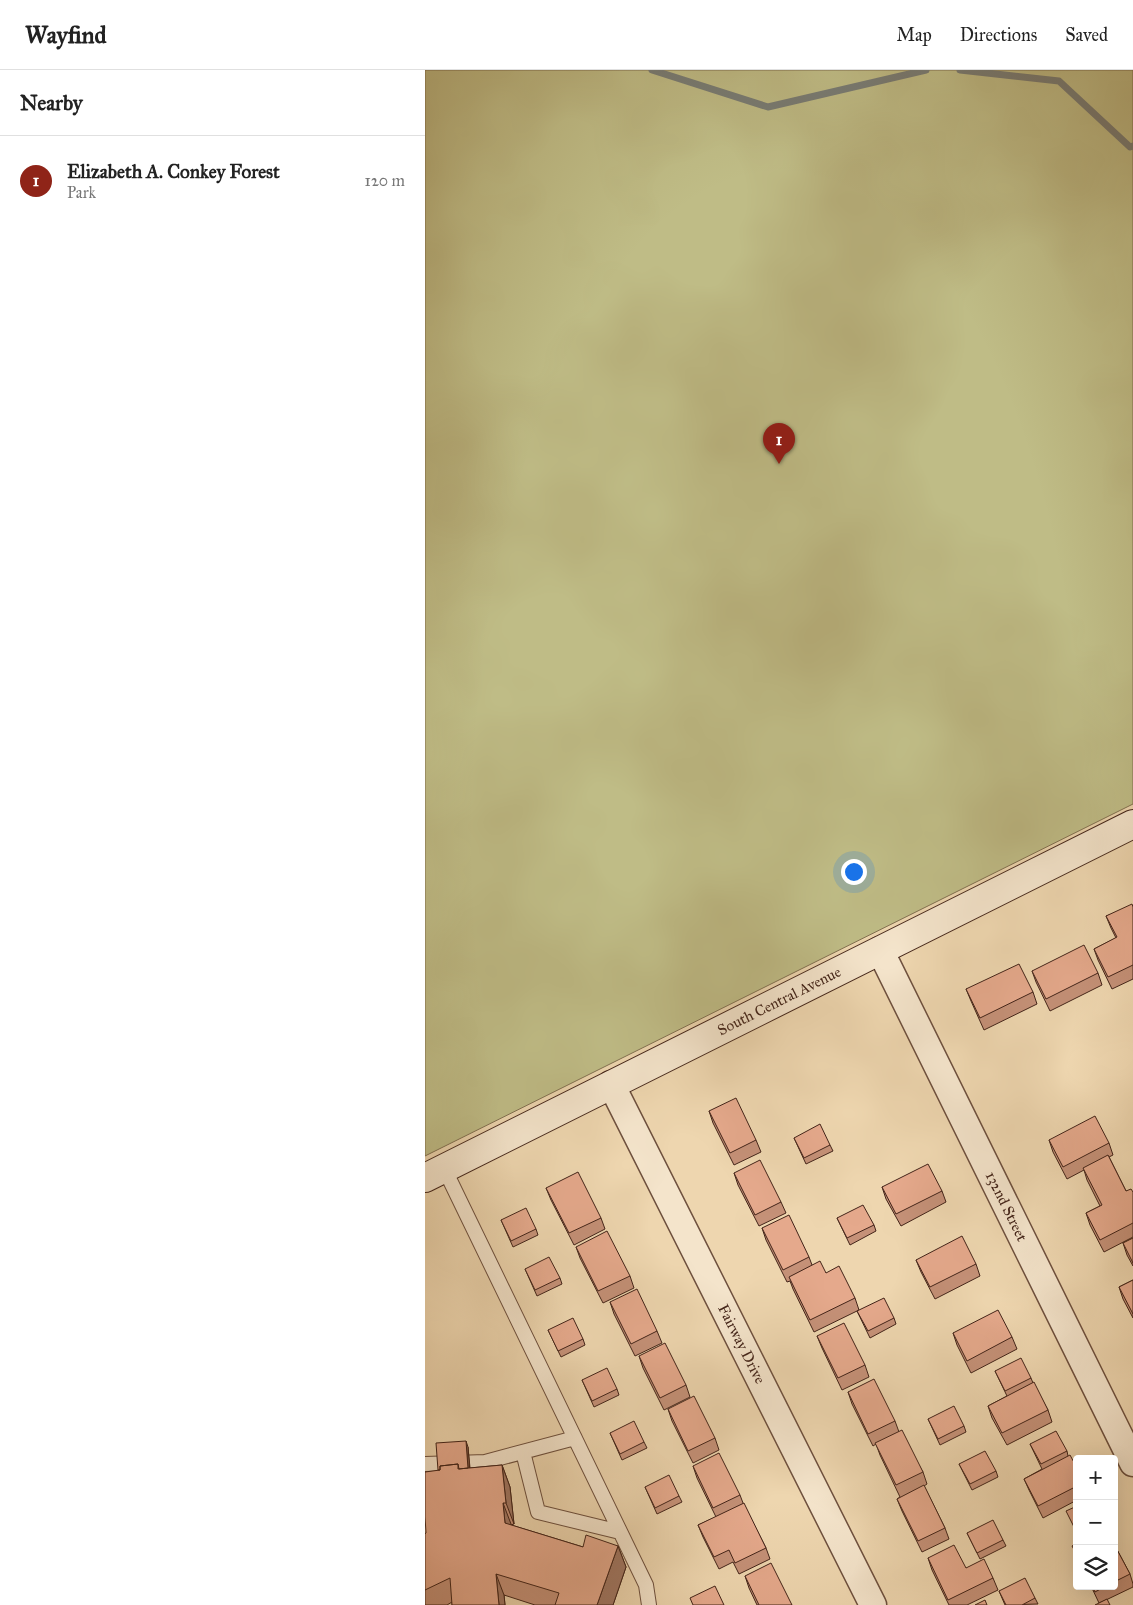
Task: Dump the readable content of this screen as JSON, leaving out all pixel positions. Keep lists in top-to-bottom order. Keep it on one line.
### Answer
{"streets":{"street":["South Central Avenue","132nd Street","Fairway Drive"]},"crossings":[["South Central Avenue","132nd Street"],["South Central Avenue","Fairway Drive"]],"page":{"header":"Wayfind","nav":["Map","Directions","Saved"],"heading":"Nearby","list":[{"mark":"1","name":"Elizabeth A. Conkey Forest","note":"Park","value":"120 m"}],"pins":"1","map_buttons":["+","−"]}}
